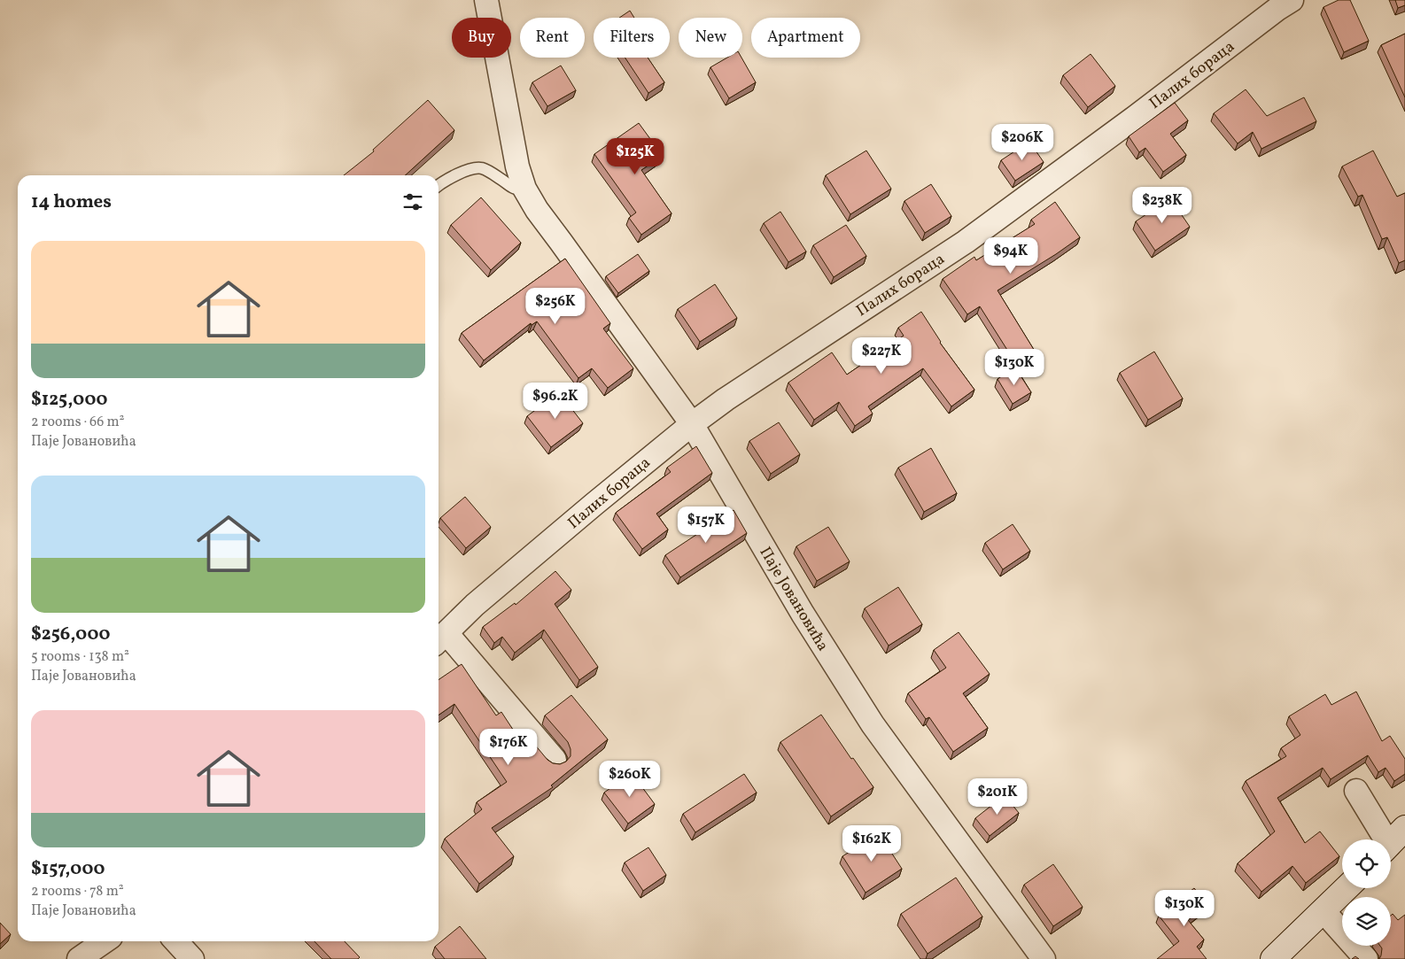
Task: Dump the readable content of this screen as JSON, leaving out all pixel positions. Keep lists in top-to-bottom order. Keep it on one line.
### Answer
{"streets":{"street":["Палих бораца","Паје Јовановића"]},"crossings":[["Палих бораца","Паје Јовановића"]],"page":{"chip":["Buy","Rent","Filters","New","Apartment"],"price":["$206K","$125K","$238K","$94K","$256K","$227K","$130K","$96.2K","$157K","$176K","$260K","$201K","$162K","$130K"],"heading":"14 homes","list":[{"name":"$125,000","note":"2 rooms · 66 m² · Паје Јовановића"},{"name":"$256,000","note":"5 rooms · 138 m² · Паје Јовановића"},{"name":"$157,000","note":"2 rooms · 78 m² · Паје Јовановића"}]}}
